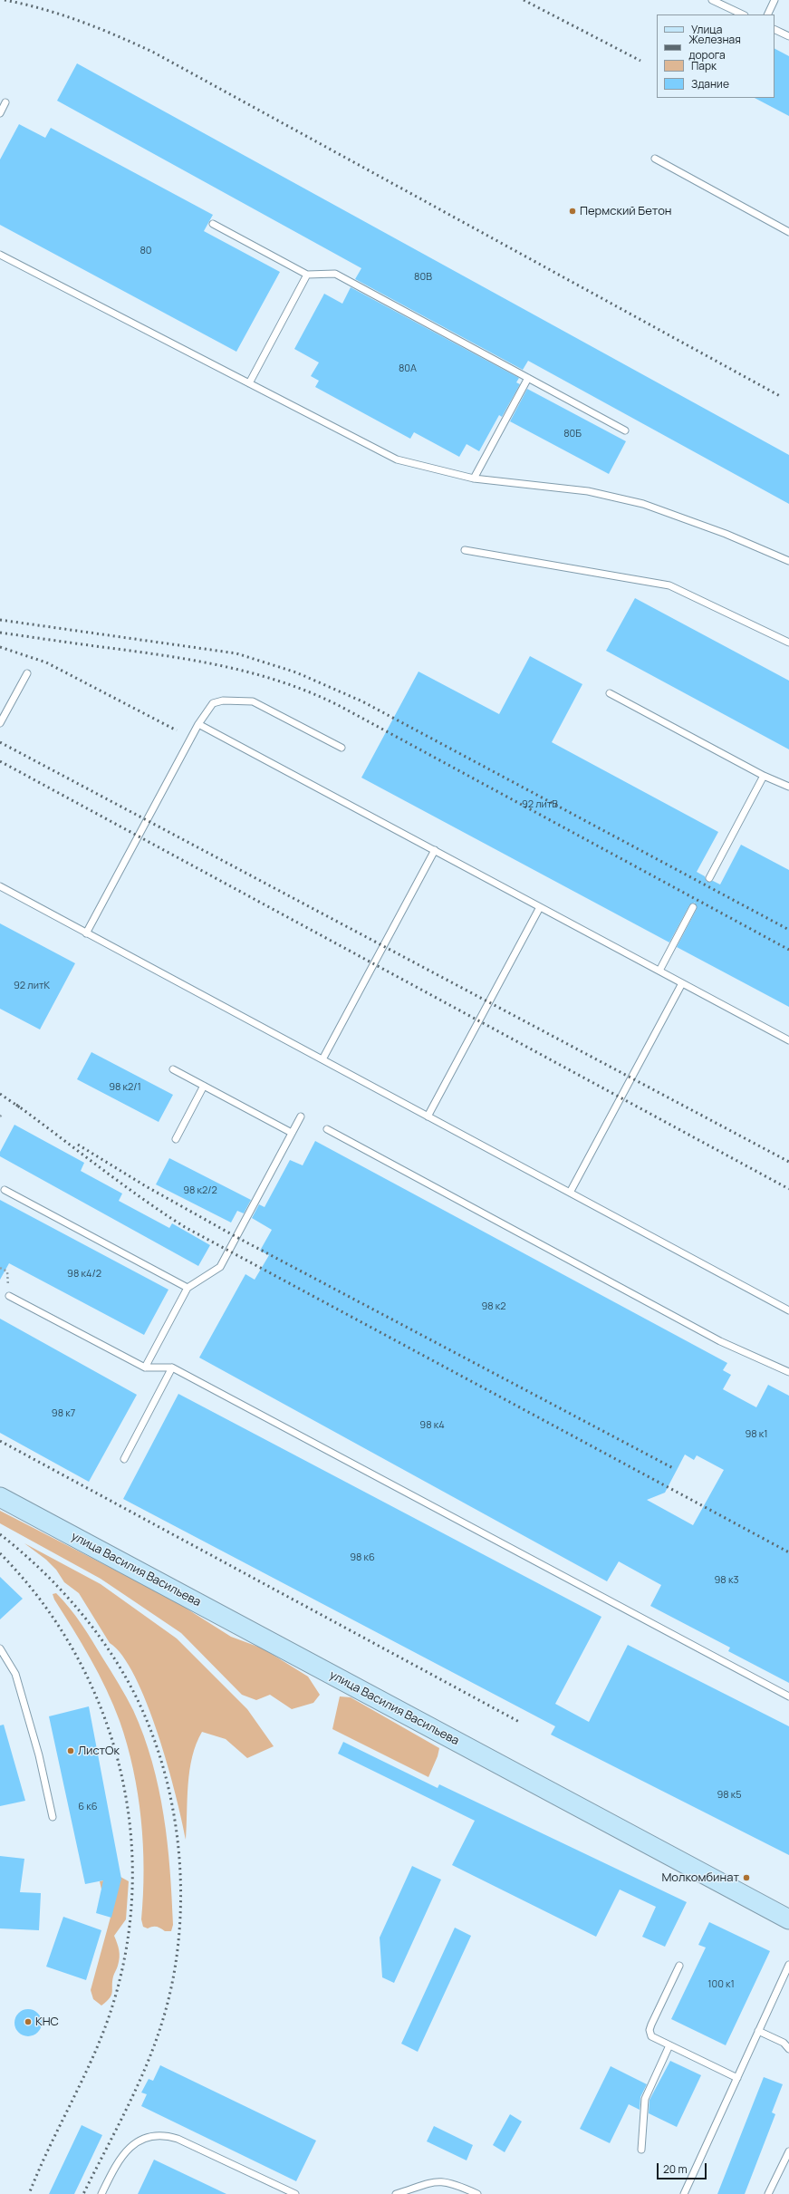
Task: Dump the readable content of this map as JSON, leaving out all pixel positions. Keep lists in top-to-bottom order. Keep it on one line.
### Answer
{"streets":{"main road":["улица Василия Васильева"]},"places":["Пермский Бетон","ЛистОк","Молкомбинат","КНС"],"house_numbers":["80","80В","80А","80Б","92 литВ","92 литК","98 к2/1","98 к2/2","98 к4/2","98 к2","98 к7","98 к4","98 к1","98 к6","98 к3","98 к5","6 к6","100 к1"],"legend":["Улица","Железная дорога","Парк","Здание"],"scale_bar":"20 m"}
